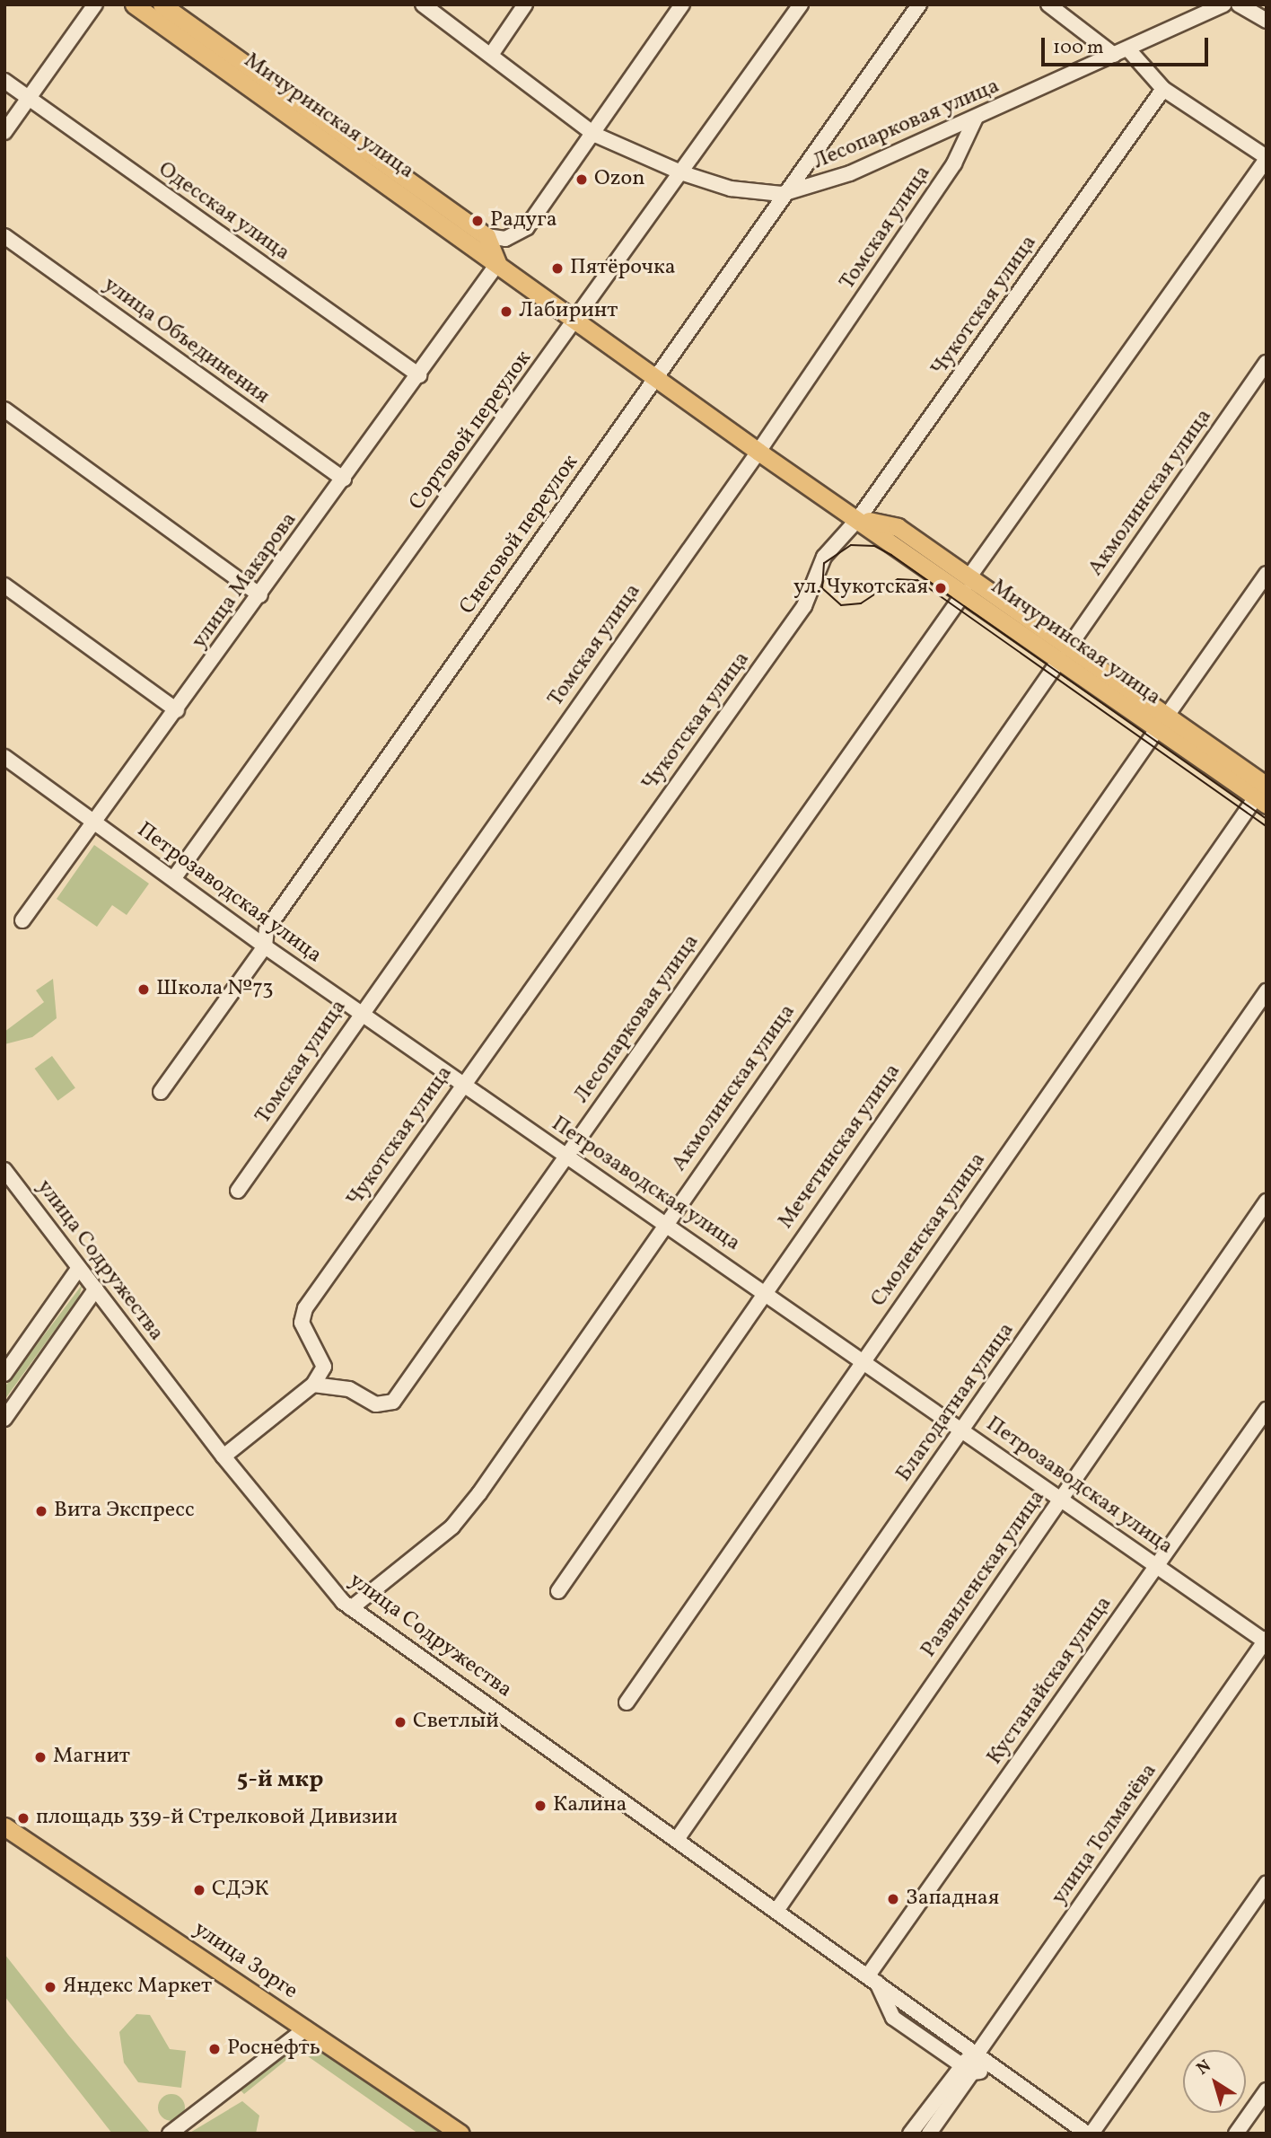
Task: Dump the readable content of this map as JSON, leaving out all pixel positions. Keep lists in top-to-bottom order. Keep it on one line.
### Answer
{"streets":{"main road":["Мичуринская улица","улица Зорге"],"street":["Лесопарковая улица","Одесская улица","Томская улица","Чукотская улица","улица Объединения","Сортовой переулок","Акмолинская улица","Снеговой переулок","улица Макарова","Петрозаводская улица","Мечетинская улица","Смоленская улица","улица Содружества","Благодатная улица","Развиленская улица","Кустанайская улица","улица Толмачёва"]},"crossings":[["Мичуринская улица","Лесопарковая улица"],["Мичуринская улица","Томская улица"],["Мичуринская улица","Чукотская улица"],["Мичуринская улица","Сортовой переулок"],["Мичуринская улица","Акмолинская улица"],["Мичуринская улица","Снеговой переулок"],["Мичуринская улица","улица Макарова"],["Мичуринская улица","Мечетинская улица"],["Мичуринская улица","Смоленская улица"],["Лесопарковая улица","Томская улица"],["Лесопарковая улица","Чукотская улица"],["Лесопарковая улица","Сортовой переулок"],["Лесопарковая улица","Снеговой переулок"],["Лесопарковая улица","Петрозаводская улица"],["Одесская улица","улица Макарова"],["Томская улица","Петрозаводская улица"],["Чукотская улица","Петрозаводская улица"],["улица Объединения","улица Макарова"],["Сортовой переулок","Петрозаводская улица"],["Акмолинская улица","Петрозаводская улица"],["Акмолинская улица","улица Содружества"],["Снеговой переулок","Петрозаводская улица"],["улица Макарова","Петрозаводская улица"],["Петрозаводская улица","Мечетинская улица"],["Петрозаводская улица","Смоленская улица"],["Петрозаводская улица","Благодатная улица"],["Петрозаводская улица","Развиленская улица"],["Петрозаводская улица","Кустанайская улица"],["Петрозаводская улица","улица Толмачёва"],["улица Содружества","Благодатная улица"],["улица Содружества","Развиленская улица"],["улица Содружества","Кустанайская улица"],["улица Содружества","улица Толмачёва"]],"districts":["5-й мкр"],"places":["Ozon","Радуга","Пятёрочка","Лабиринт","ул. Чукотская","Школа №73","Вита Экспресс","Светлый","Магнит","Калина","площадь 339-й Стрелковой Дивизии","СДЭК","Западная","Яндекс Маркет","Роснефть"],"scale_bar":"100 m","north":"top left"}
